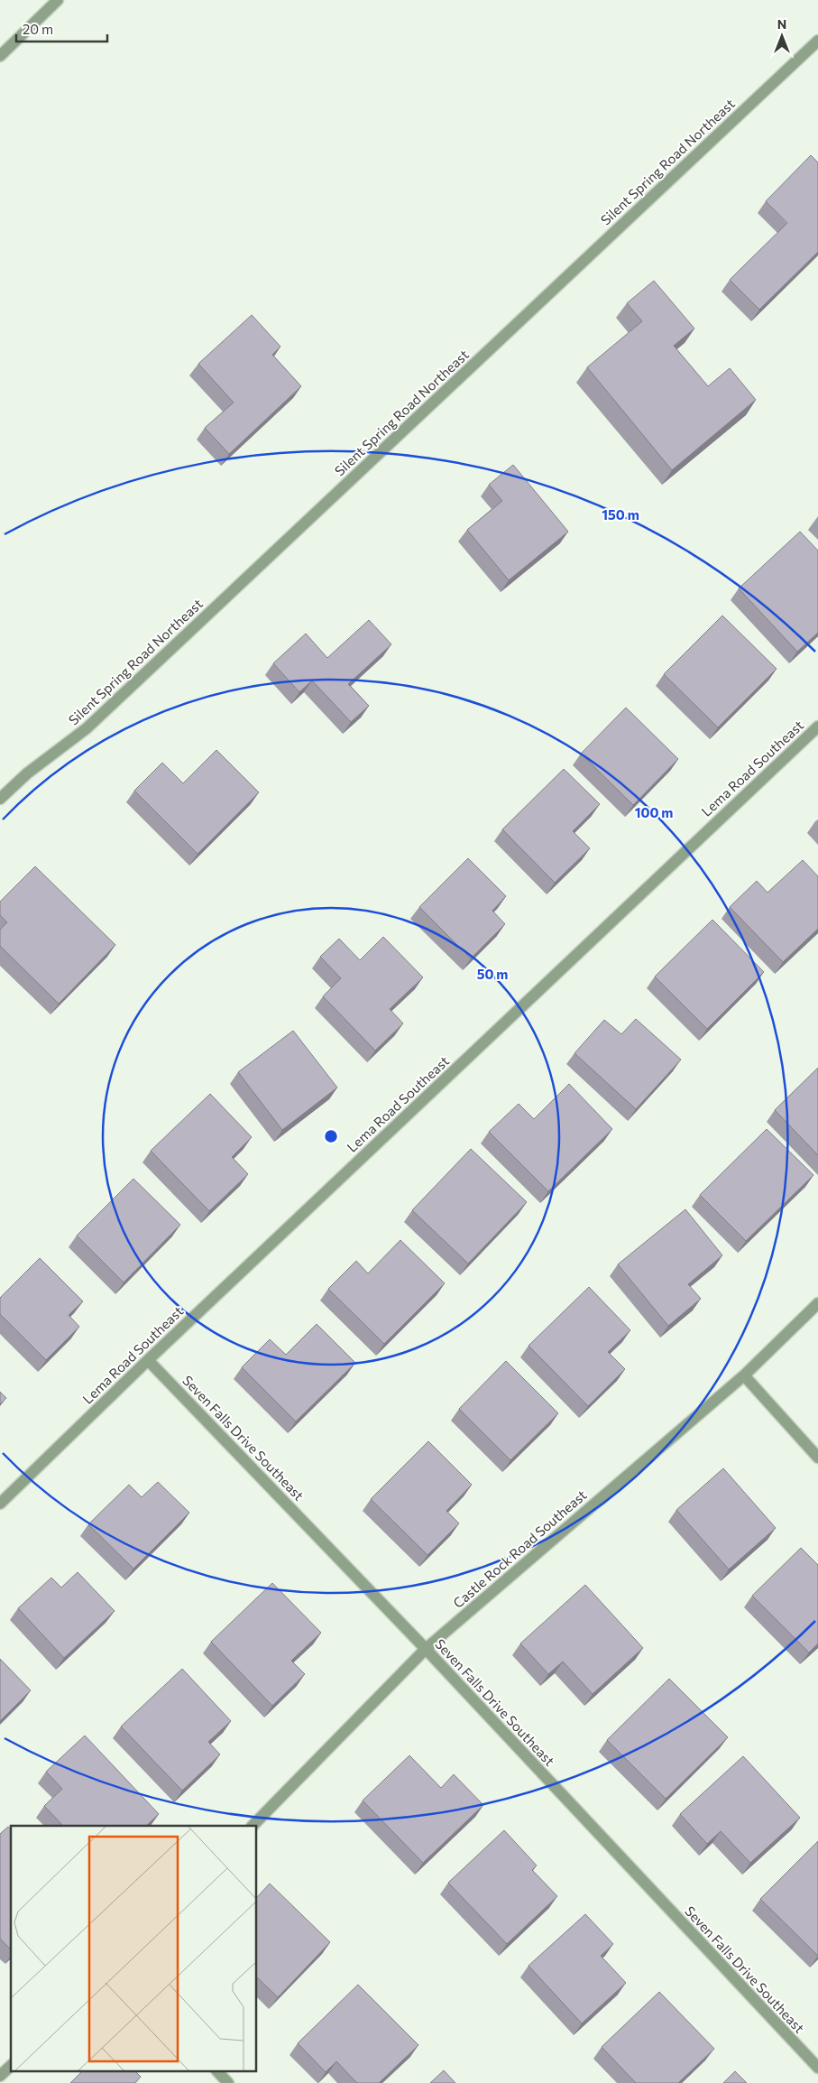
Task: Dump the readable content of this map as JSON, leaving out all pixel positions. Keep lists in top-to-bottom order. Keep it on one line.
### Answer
{"streets":{"street":["Silent Spring Road Northeast","Lema Road Southeast","Seven Falls Drive Southeast","Castle Rock Road Southeast"]},"crossings":[["Lema Road Southeast","Seven Falls Drive Southeast"],["Seven Falls Drive Southeast","Castle Rock Road Southeast"]],"scale_bar":"20 m","north":"top","rings":["150 m","100 m","50 m"]}
